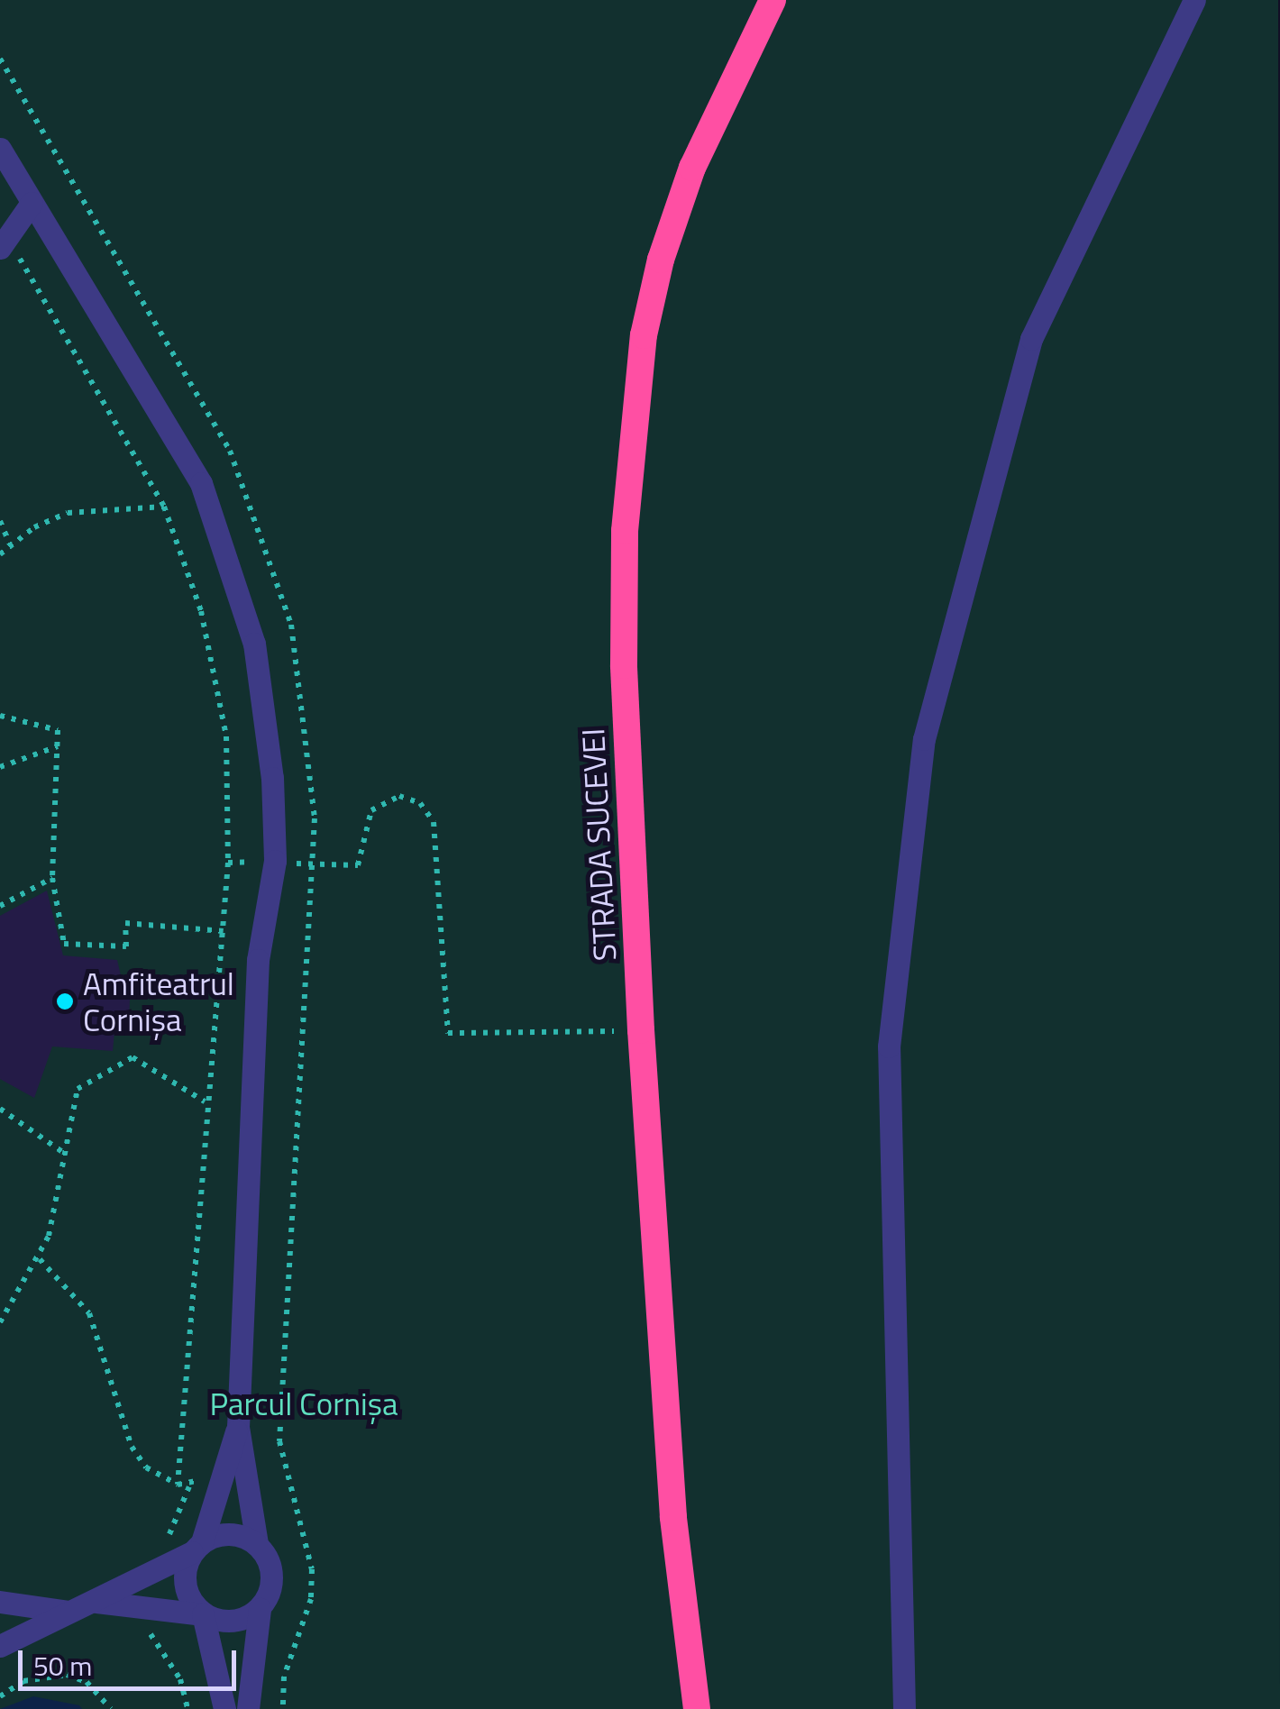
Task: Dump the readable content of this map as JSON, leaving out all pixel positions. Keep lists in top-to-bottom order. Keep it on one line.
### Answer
{"streets":{"highway":["STRADA SUCEVEI"]},"parks":["Parcul Cornișa"],"places":["Amfiteatrul Cornișa"],"scale_bar":"50 m"}
